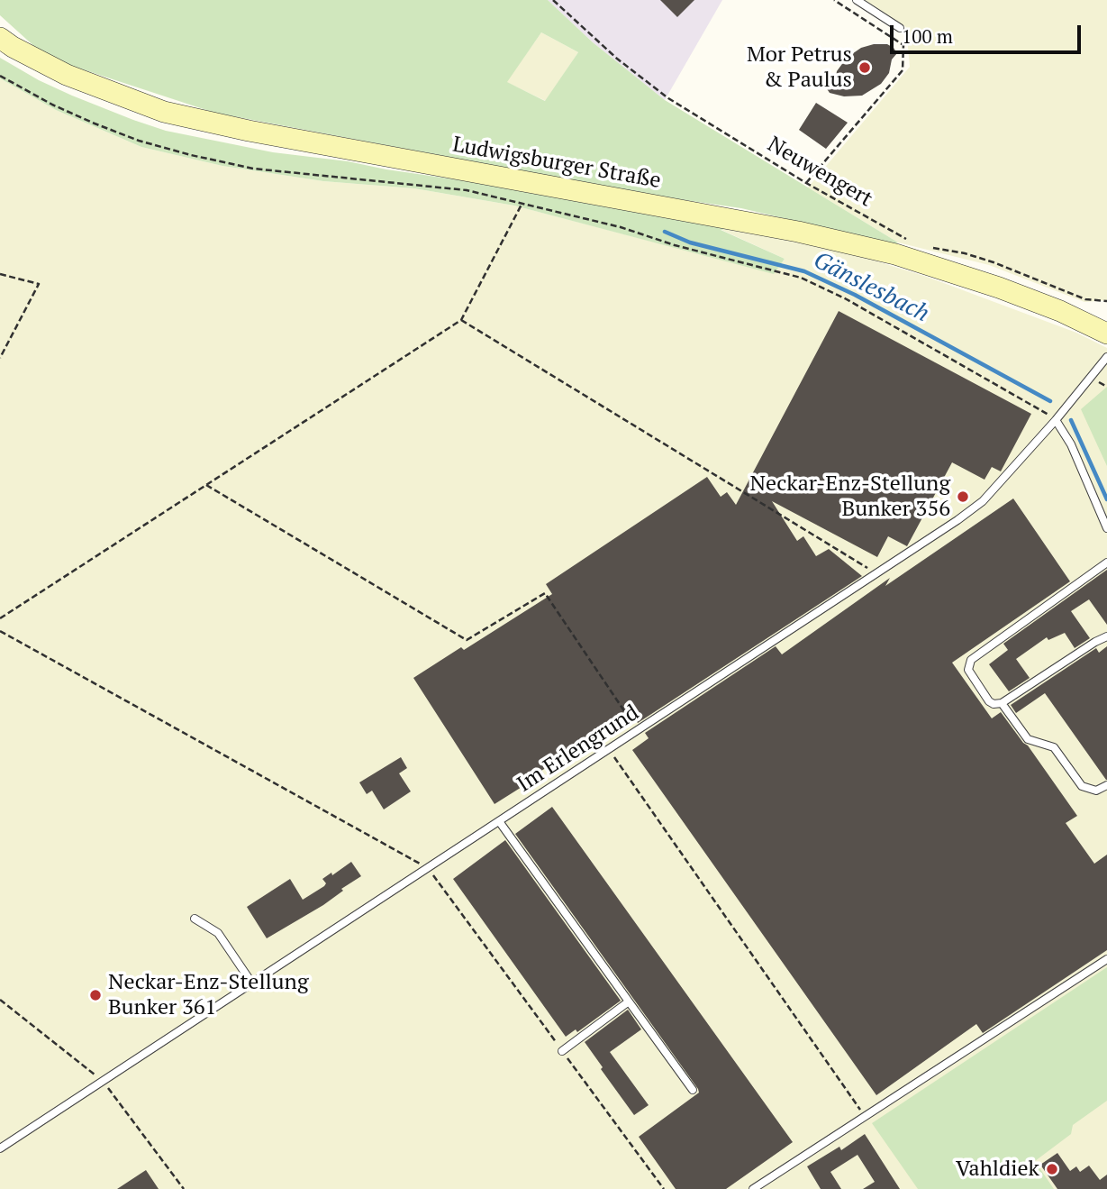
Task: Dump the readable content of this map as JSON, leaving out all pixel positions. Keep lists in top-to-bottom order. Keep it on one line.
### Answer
{"streets":{"main road":["Ludwigsburger Straße"],"lane":["Im Erlengrund"],"path":["Neuwengert"]},"water":["Gänslesbach"],"places":["Mor Petrus & Paulus","Neckar-Enz-Stellung Bunker 356","Neckar-Enz-Stellung Bunker 361","Vahldiek"],"scale_bar":"100 m"}
